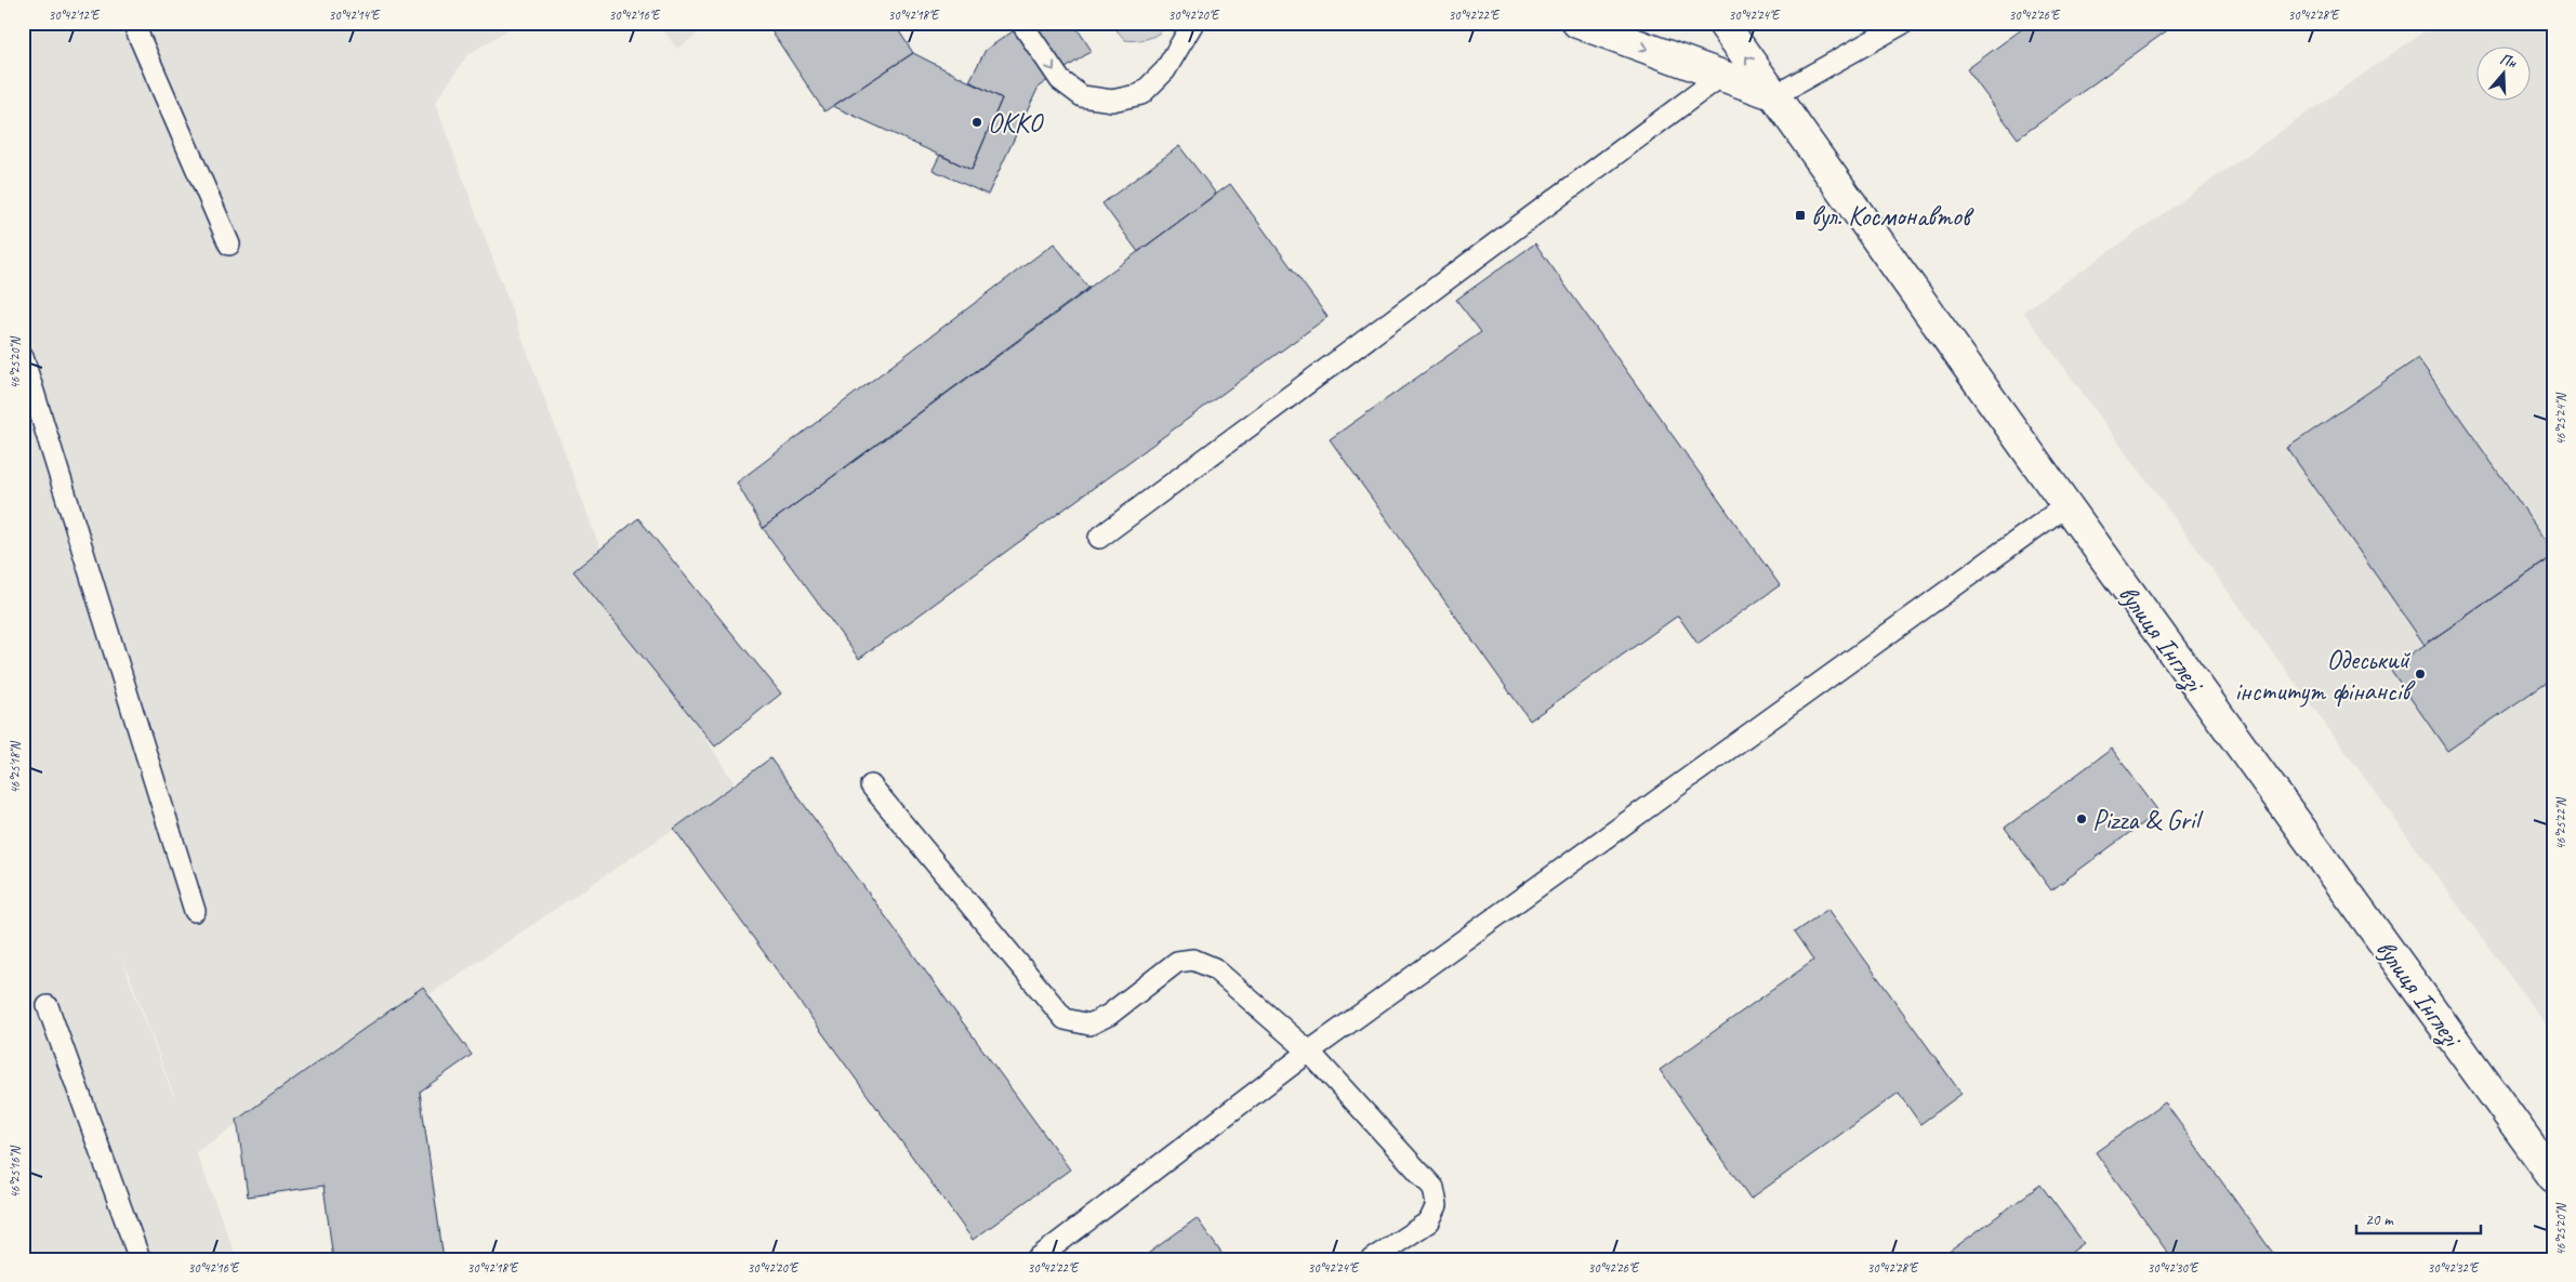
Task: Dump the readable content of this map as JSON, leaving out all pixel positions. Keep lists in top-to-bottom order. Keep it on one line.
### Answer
{"streets":{"main road":["вулиця Інглезі"]},"places":{"other":["ОККО","Одеський інститут фінансів","Pizza & Gril"],"transit":["вул. Космонавтов"]},"scale_bar":"20 m","north":"top","coordinates":["30°42'12\"E","30°42'14\"E","30°42'16\"E","30°42'18\"E","30°42'20\"E","30°42'22\"E","30°42'24\"E","30°42'26\"E","30°42'28\"E","46°25'20\"N","46°25'24\"N","46°25'18\"N","46°25'22\"N","46°25'16\"N","30°42'30\"E","30°42'32\"E"]}
